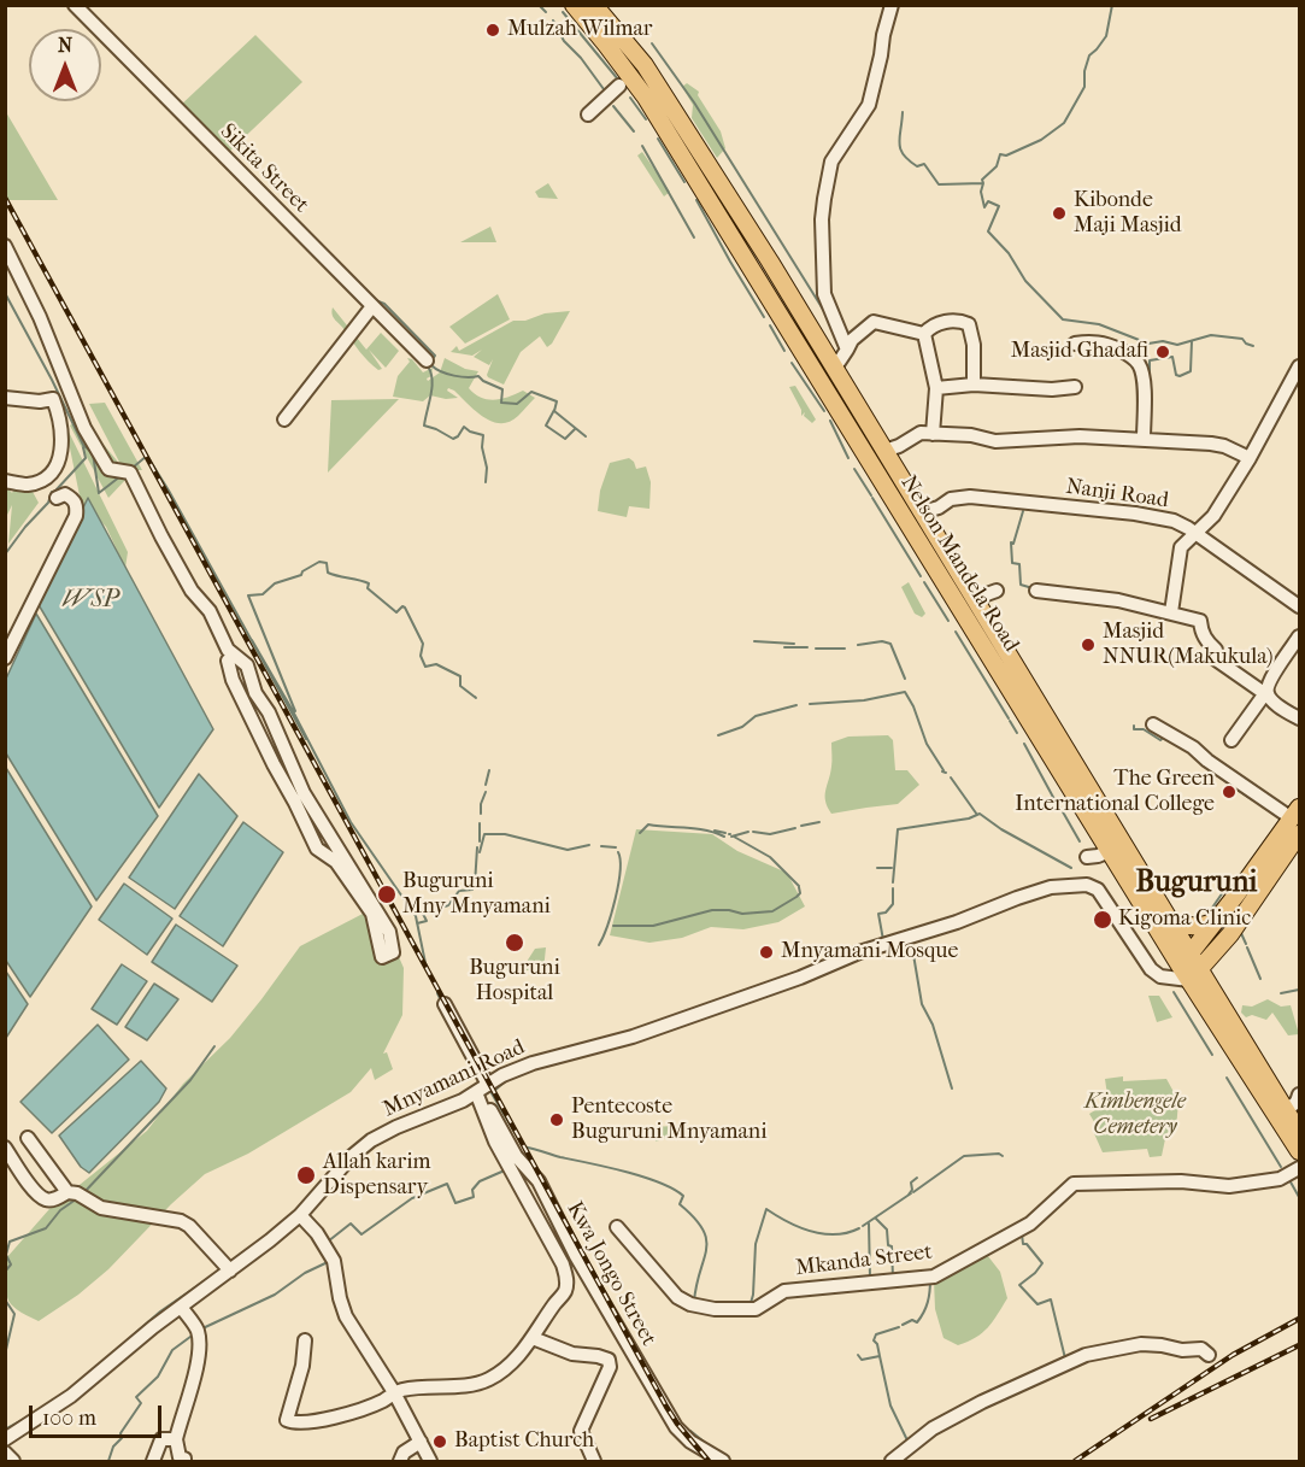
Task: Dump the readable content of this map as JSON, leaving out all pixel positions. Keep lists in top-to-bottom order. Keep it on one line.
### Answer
{"streets":{"main road":["Nelson Mandela Road"],"street":["Sikita Street","Nanji Road","Mnyamani Road","Mkanda Street","Kwa Jongo Street"]},"crossings":[["Nanji Road","Nelson Mandela Road"],["Nelson Mandela Road","Mnyamani Road"],["Mnyamani Road","Kwa Jongo Street"]],"districts":["Buguruni"],"water":["WSP"],"parks":["Kimbengele Cemetery"],"places":["Mulzah Wilmar","Kibonde Maji Masjid","Masjid Ghadafi","Masjid NNUR(Makukula)","The Green International College","Buguruni Mny Mnyamani","Kigoma Clinic","Buguruni Hospital","Mnyamani Mosque","Pentecoste Buguruni Mnyamani","Allah karim Dispensary","Baptist Church"],"scale_bar":"100 m","north":"top"}
